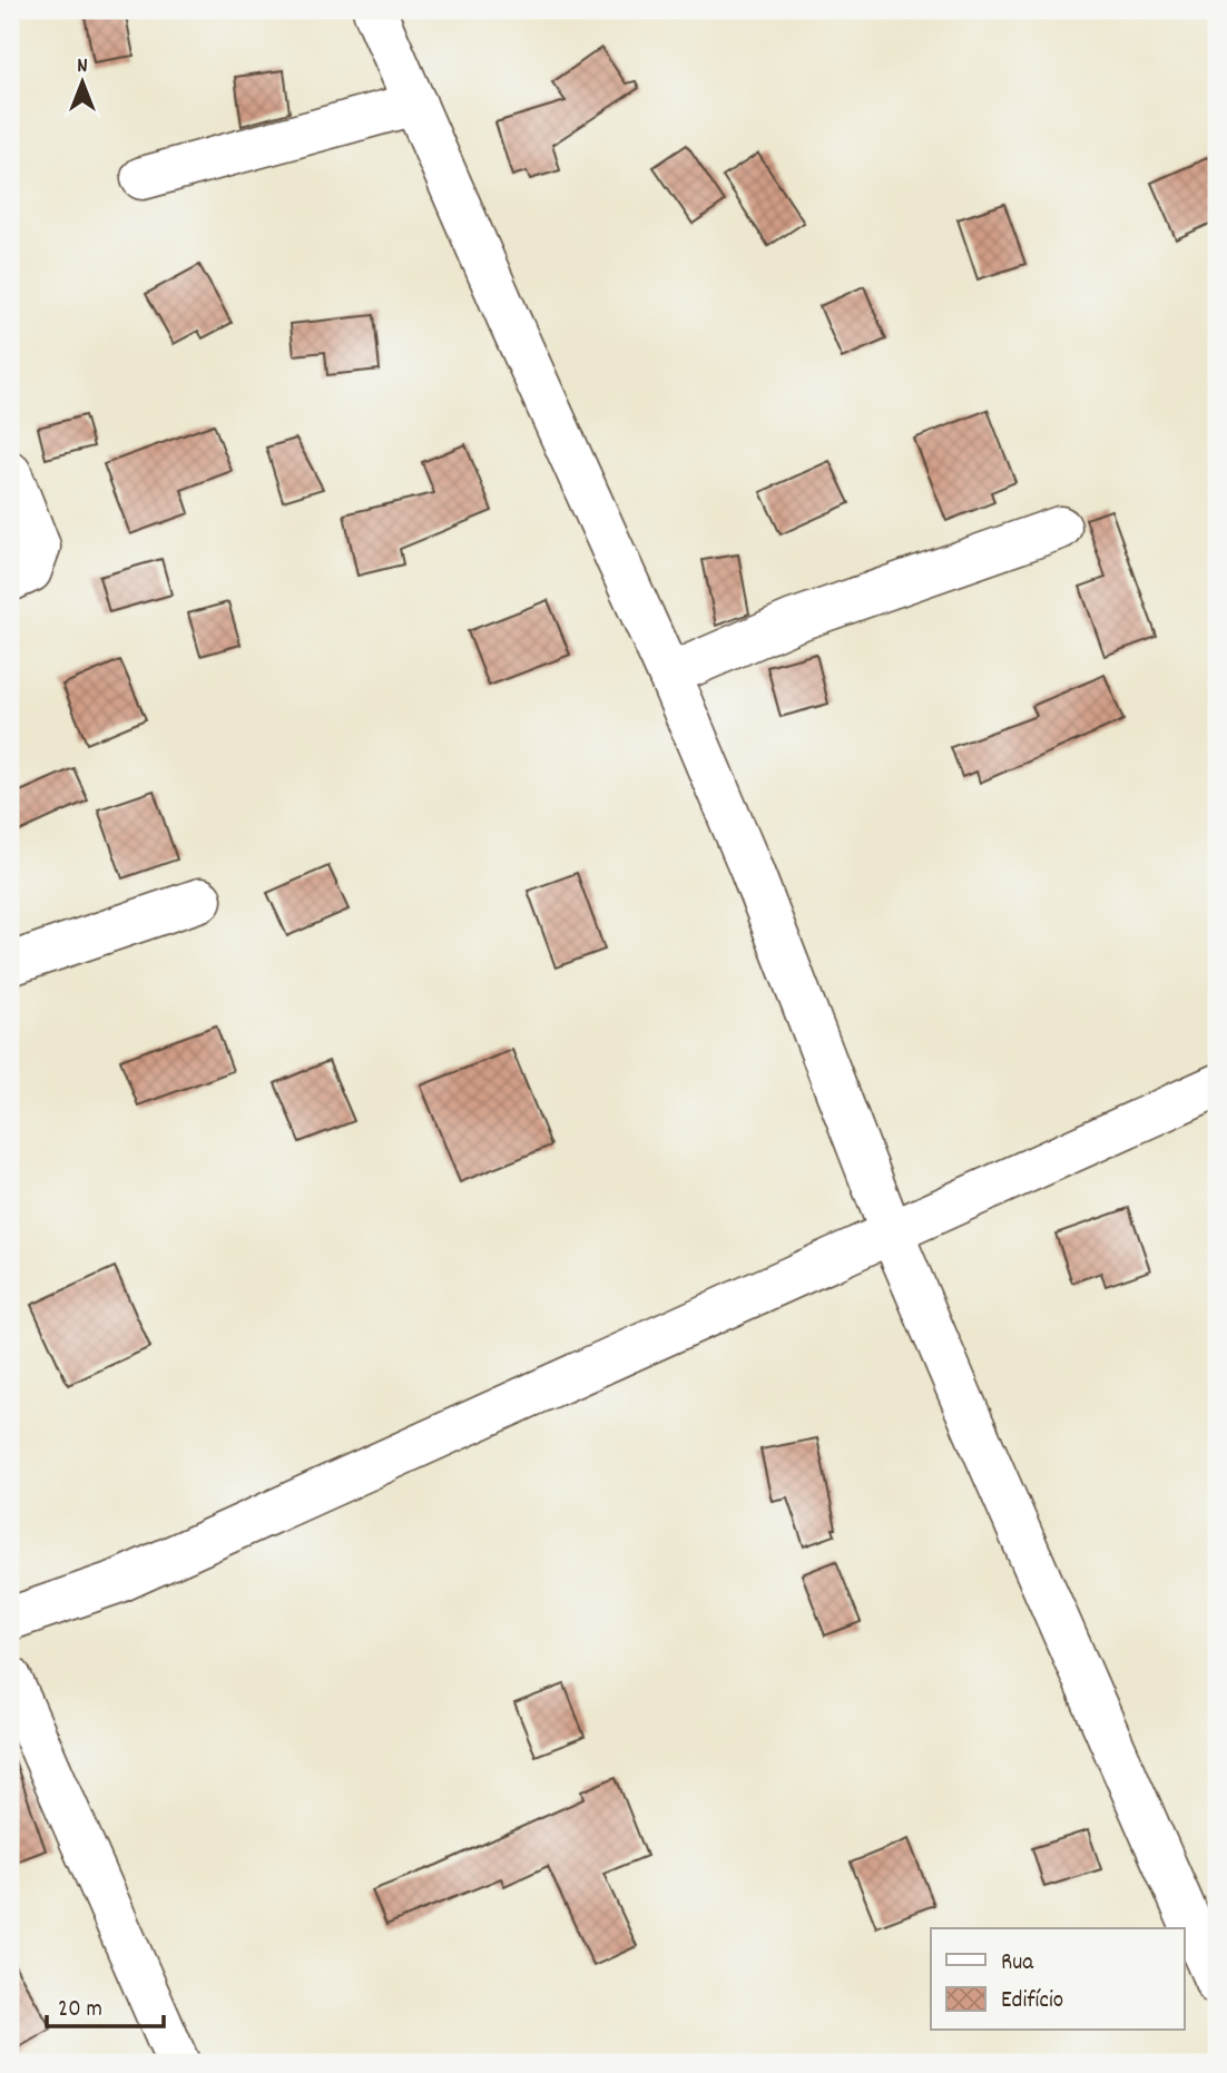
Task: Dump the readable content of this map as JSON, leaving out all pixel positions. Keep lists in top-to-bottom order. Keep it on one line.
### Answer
{"legend":["Rua","Edifício"],"scale_bar":"20 m","north":"top"}
